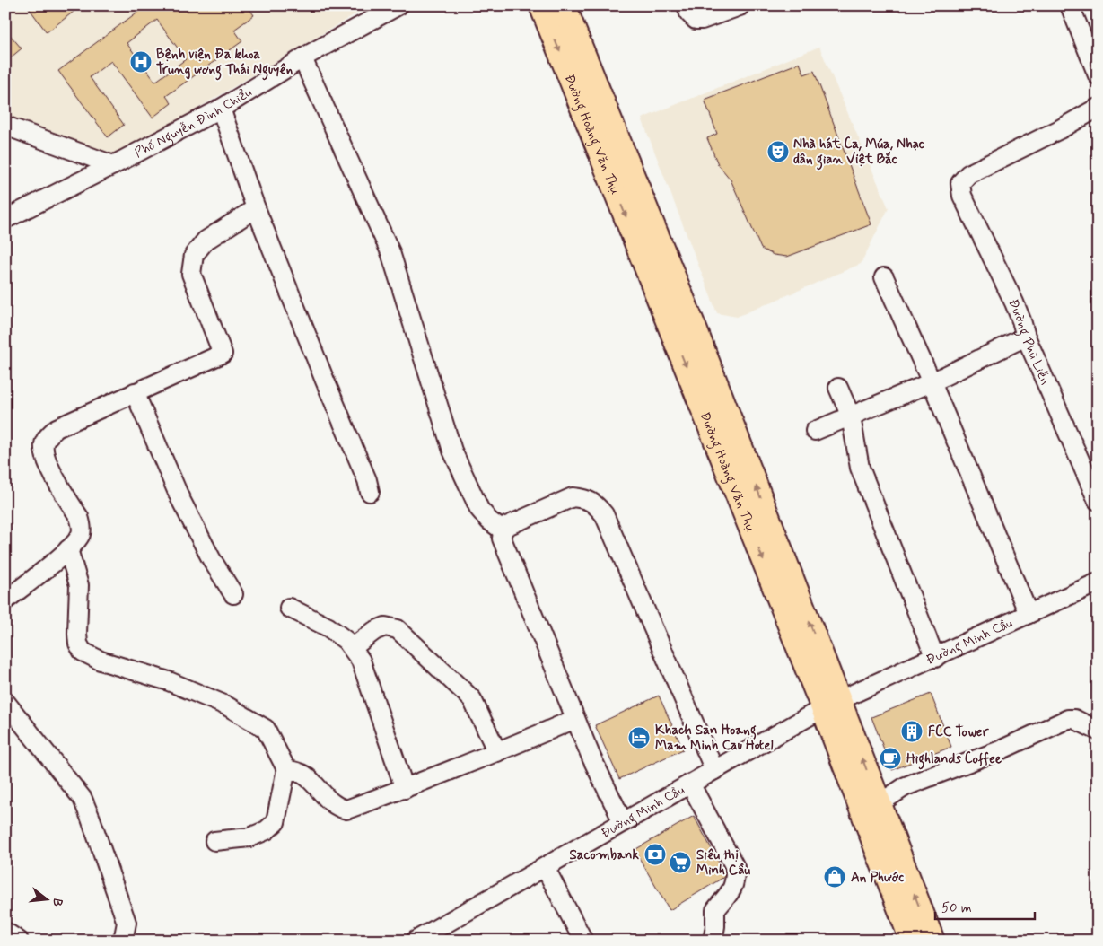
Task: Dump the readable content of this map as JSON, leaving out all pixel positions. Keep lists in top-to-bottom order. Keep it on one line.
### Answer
{"streets":{"main road":["Đường Hoàng Văn Thụ"],"street":["Phố Nguyễn Đình Chiểu","Đường Phù Liễn","Đường Minh Cầu"]},"crossings":[["Đường Hoàng Văn Thụ","Đường Minh Cầu"]],"places":{"hospital":["Bệnh viện Đa khoa Trung ương Thái Nguyên"],"theatre":["Nhà hát Ca, Múa, Nhạc dân gian Việt Bắc"],"building":["FCC Tower"],"hotel":["Khach San Hoang Mam Minh Cau Hotel"],"cafe":["Highlands Coffee"],"bank":["Sacombank"],"supermarket":["Siêu thị Minh Cầu"],"shop":["An Phước"]},"scale_bar":"50 m","north":"right"}
